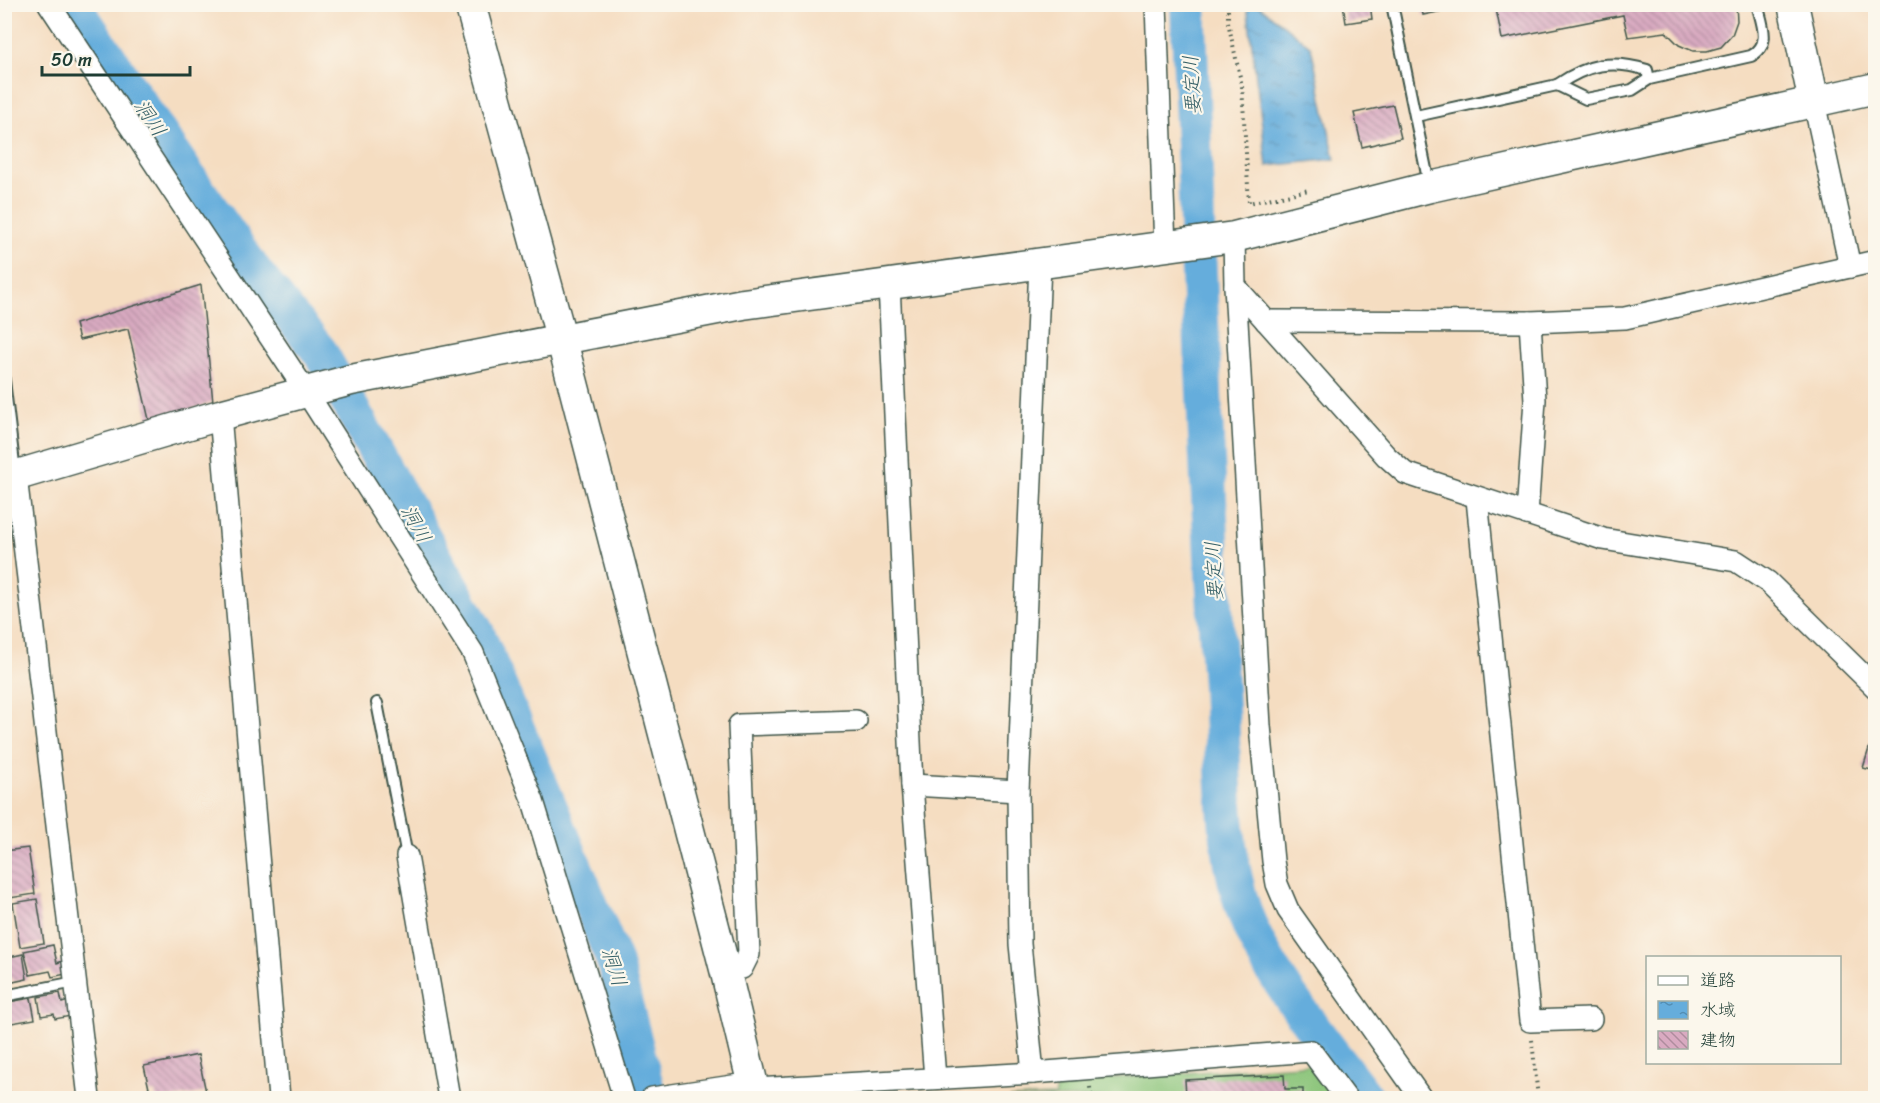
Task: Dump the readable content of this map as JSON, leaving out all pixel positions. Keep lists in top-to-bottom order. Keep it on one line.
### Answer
{"water":["要定川","洞川"],"legend":["道路","水域","建物"],"scale_bar":"50 m"}
